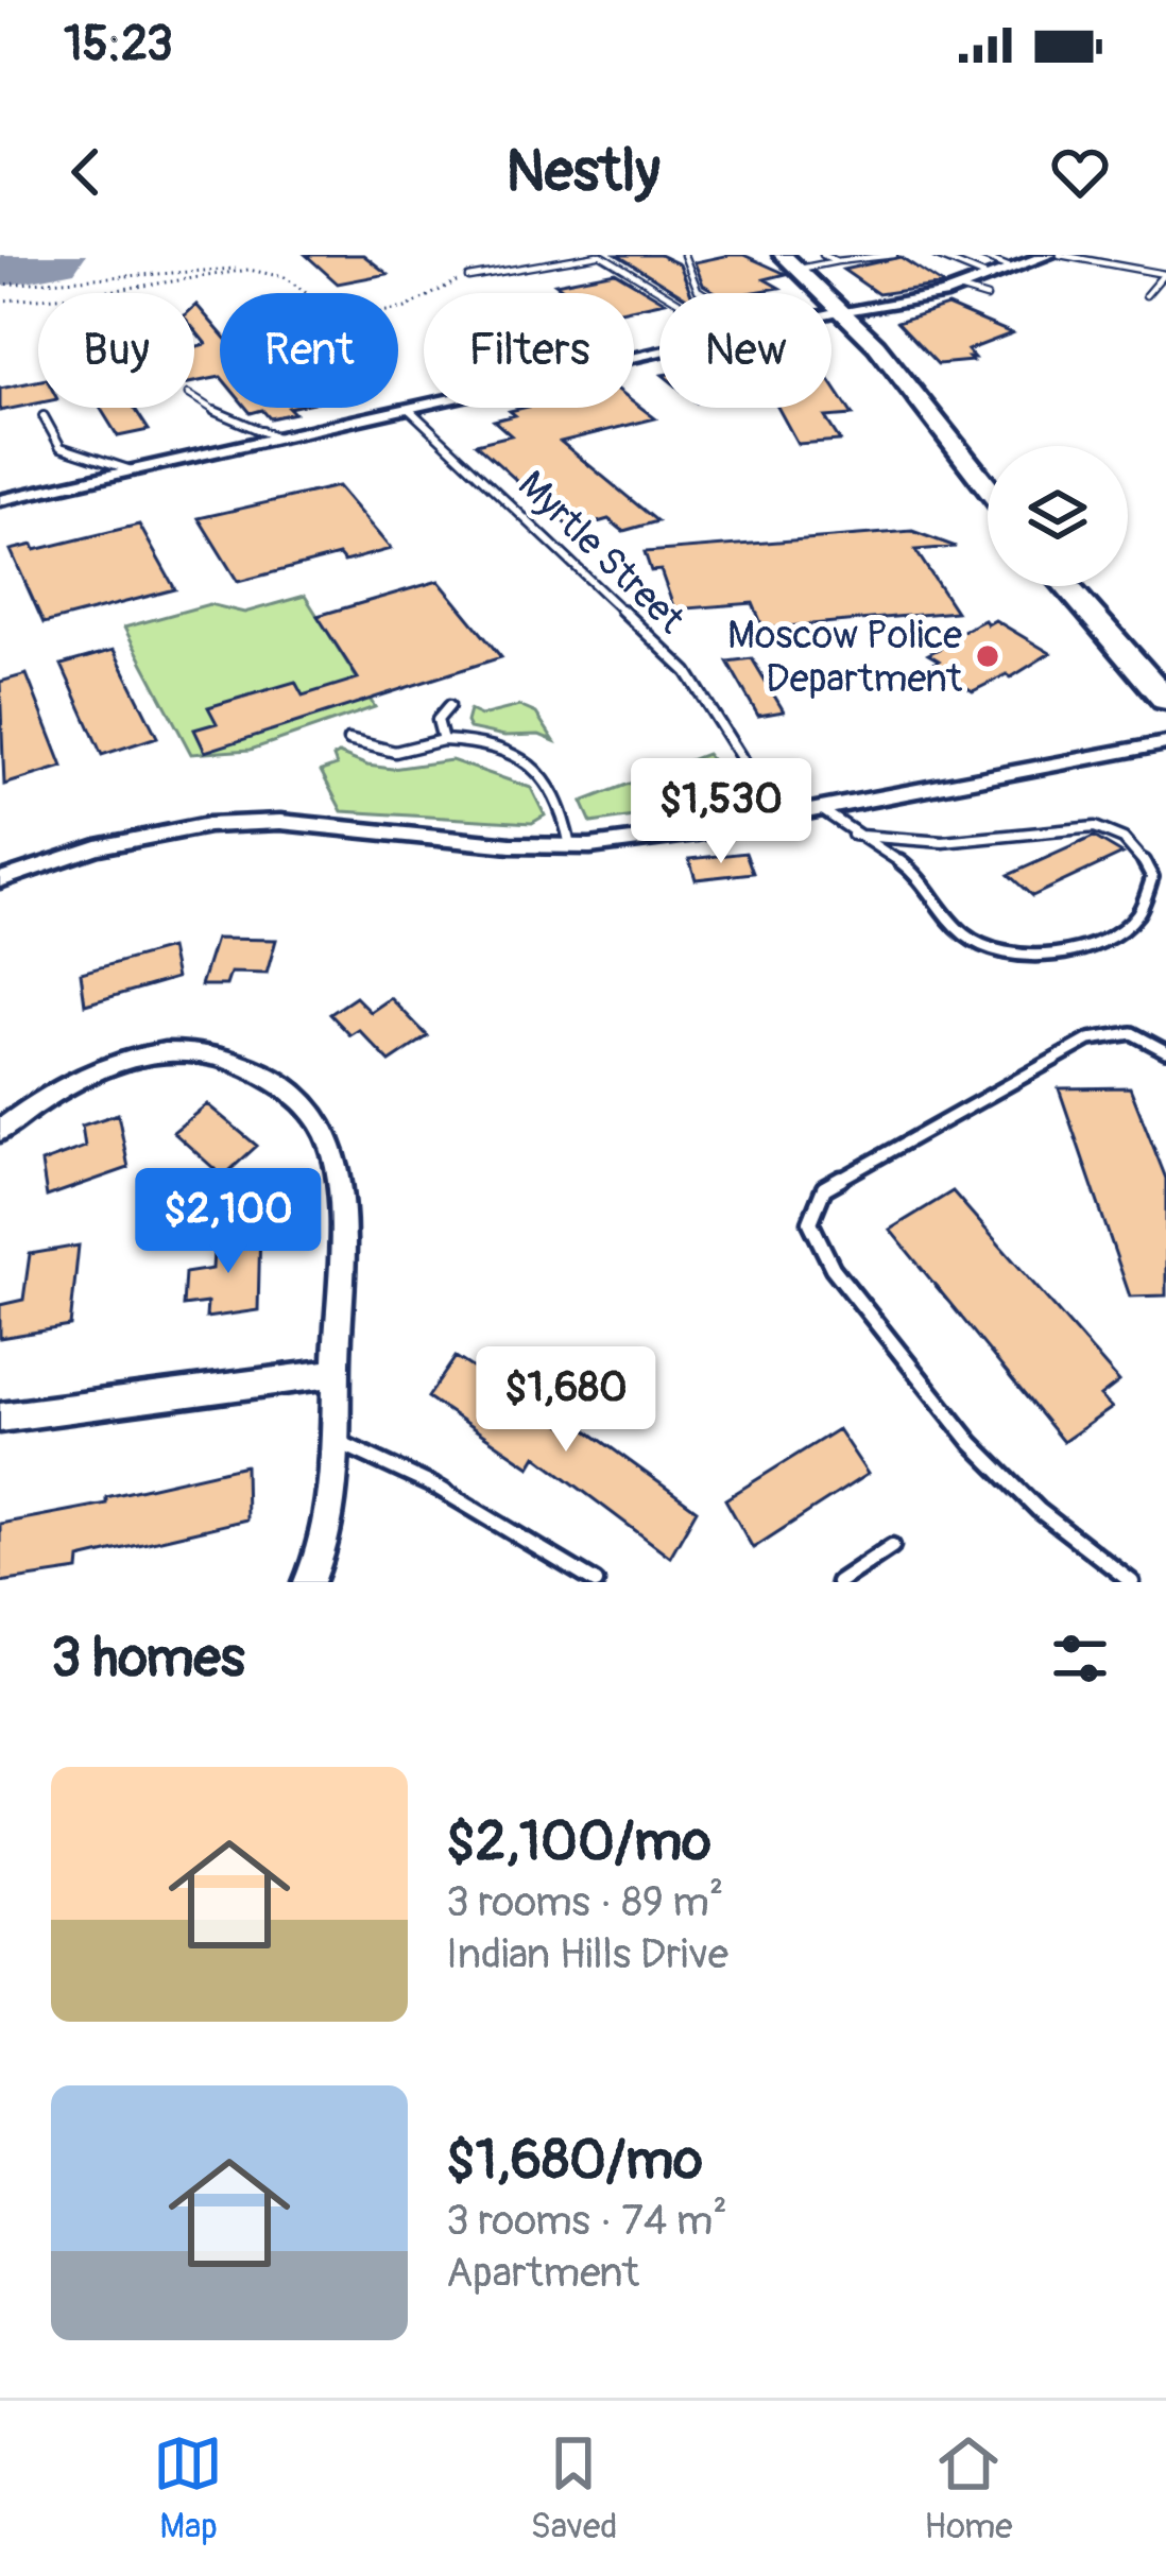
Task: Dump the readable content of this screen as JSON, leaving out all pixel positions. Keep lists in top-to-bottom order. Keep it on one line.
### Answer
{"streets":{"lane":["Myrtle Street"]},"places":["Moscow Police Department"],"page":{"status":"15:23","header":"Nestly","chip":["Buy","Rent","Filters","New"],"price":["$1,530","$2,100","$1,680"],"heading":"3 homes","list":[{"name":"$2,100/mo","note":"3 rooms · 89 m² · Indian Hills Drive"},{"name":"$1,680/mo","note":"3 rooms · 74 m² · Apartment"}],"tabs":["Map","Saved","Home"]}}
